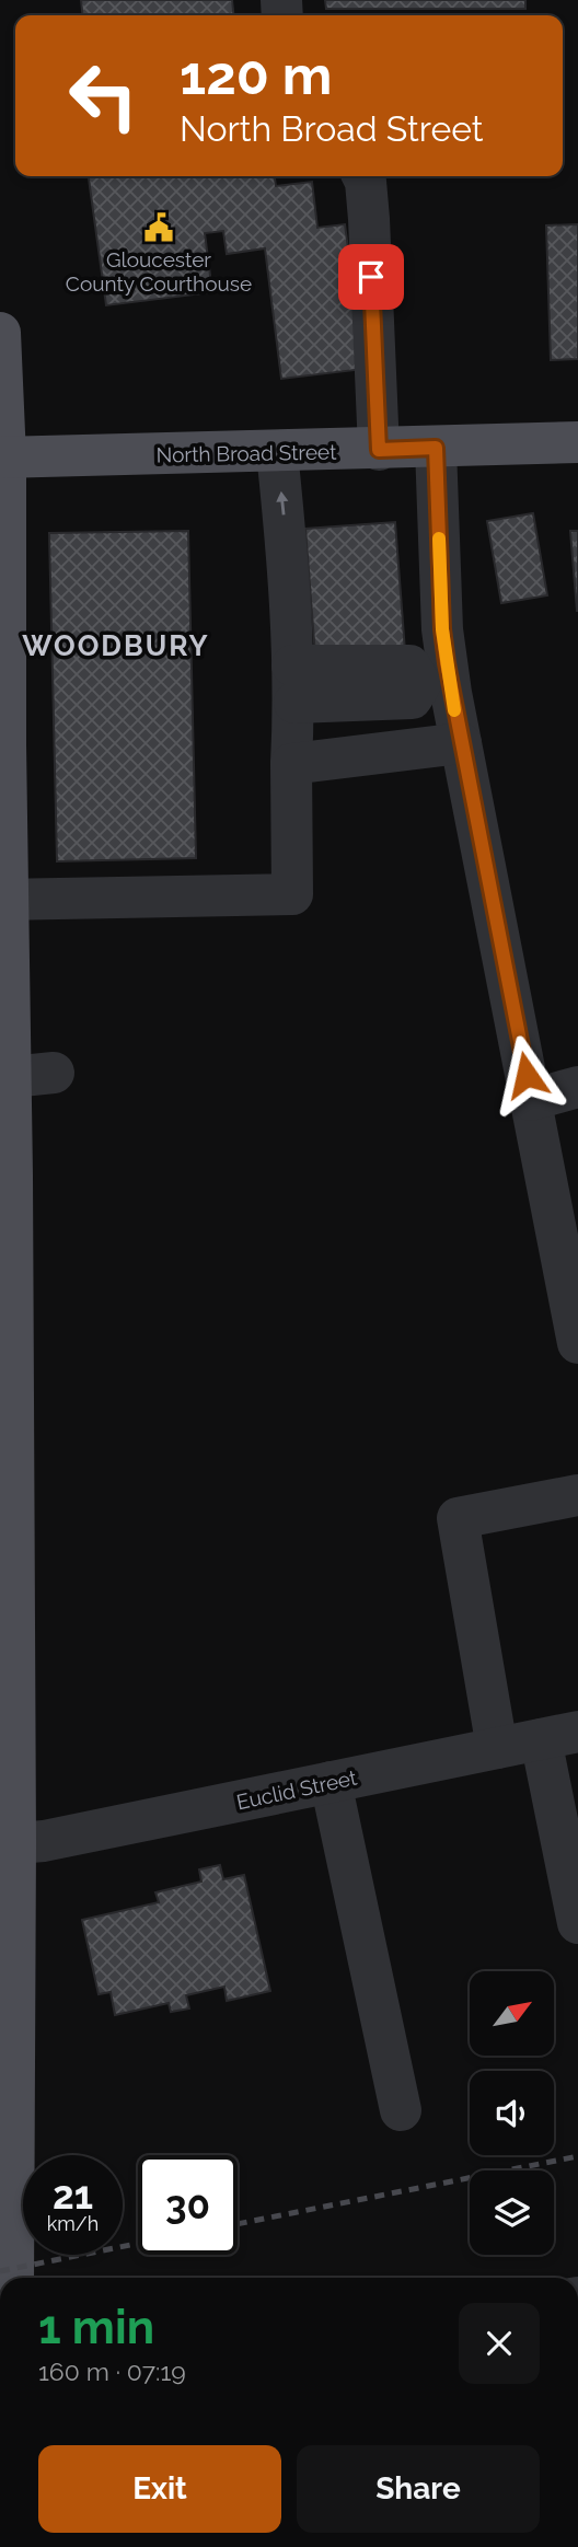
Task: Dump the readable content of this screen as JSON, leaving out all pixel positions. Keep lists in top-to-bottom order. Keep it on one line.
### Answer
{"streets":{"main road":["North Broad Street"],"street":["Euclid Street"]},"districts":["WOODBURY"],"places":{"public building":["Gloucester County Courthouse"]},"north":"top right","page":{"turn":["120 m","North Broad Street"],"speed":"21 km/h","limit":"30","heading":["1 min","160 m · 07:19"],"buttons":["Exit","Share"]}}
